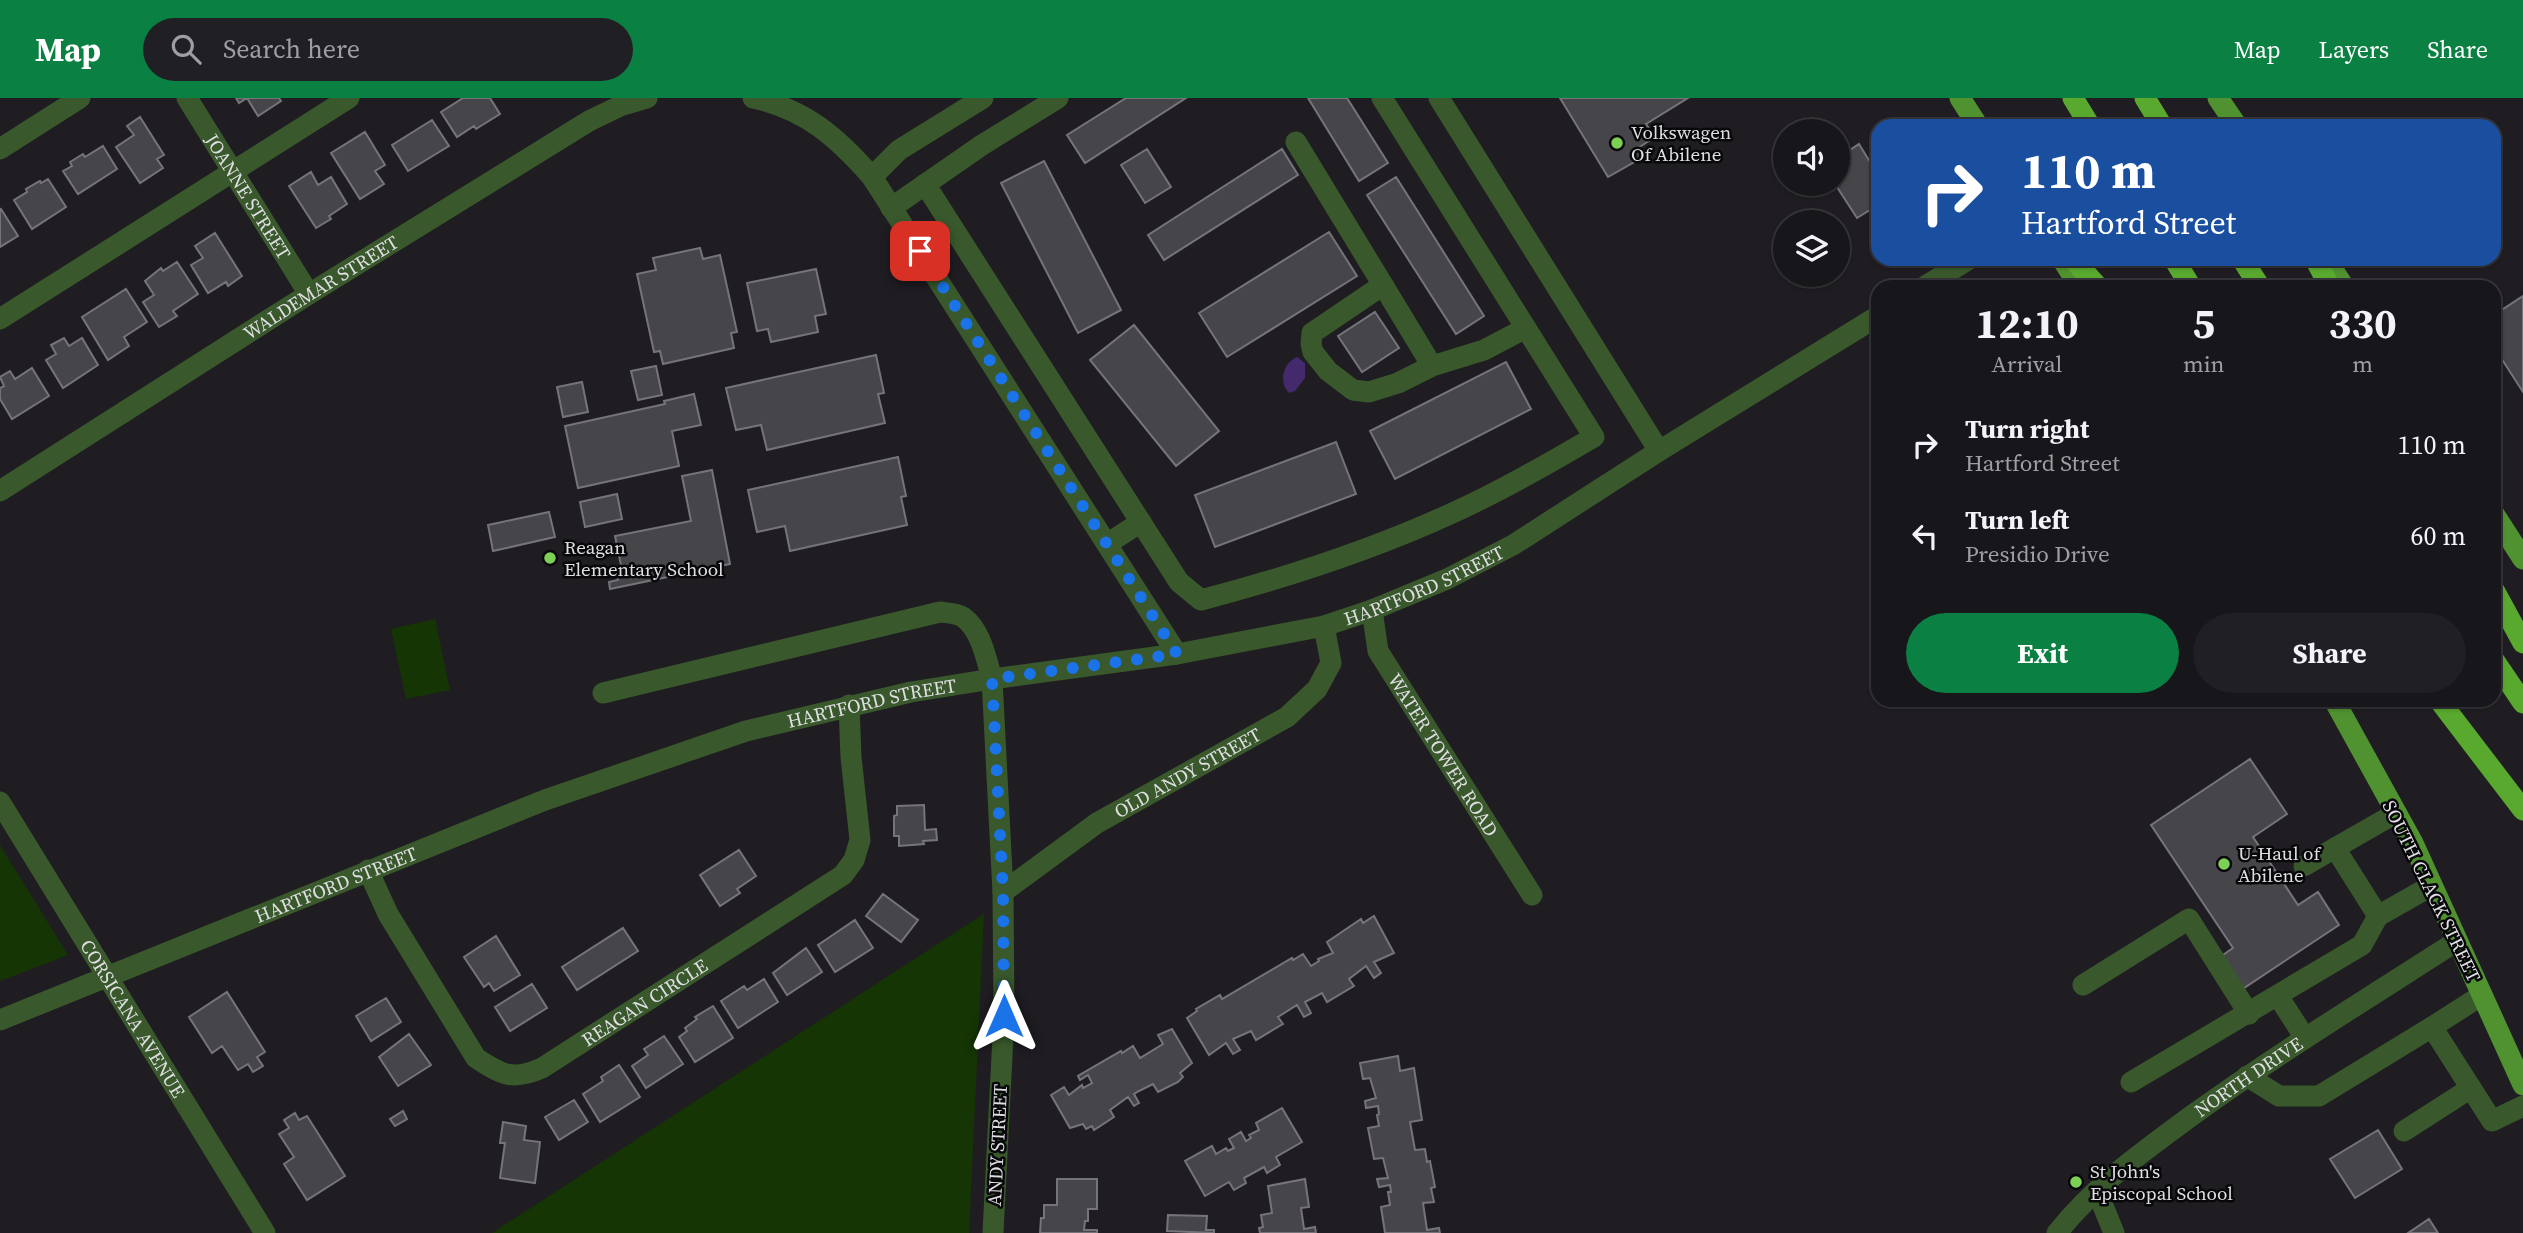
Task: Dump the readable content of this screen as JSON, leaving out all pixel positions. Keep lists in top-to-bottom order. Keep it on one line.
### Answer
{"streets":{"main road":["SOUTH CLACK STREET"],"street":["JOANNE STREET","WALDEMAR STREET","HARTFORD STREET","WATER TOWER ROAD","OLD ANDY STREET","REAGAN CIRCLE","CORSICANA AVENUE","NORTH DRIVE","ANDY STREET"]},"crossings":[["JOANNE STREET","WALDEMAR STREET"],["HARTFORD STREET","WATER TOWER ROAD"],["HARTFORD STREET","OLD ANDY STREET"],["HARTFORD STREET","REAGAN CIRCLE"],["HARTFORD STREET","CORSICANA AVENUE"],["HARTFORD STREET","ANDY STREET"],["OLD ANDY STREET","ANDY STREET"],["SOUTH CLACK STREET","NORTH DRIVE"]],"places":["Volkswagen Of Abilene","Reagan Elementary School","U-Haul of Abilene","St John's Episcopal School"],"page":{"header":"Map","search":"Search here","nav":["Map","Layers","Share"],"turn":["110 m","Hartford Street"],"eta":["12:10","Arrival","5","min","330","m"],"list":[{"name":"Turn right","note":"Hartford Street","value":"110 m"},{"name":"Turn left","note":"Presidio Drive","value":"60 m"}],"buttons":["Exit","Share"]}}
